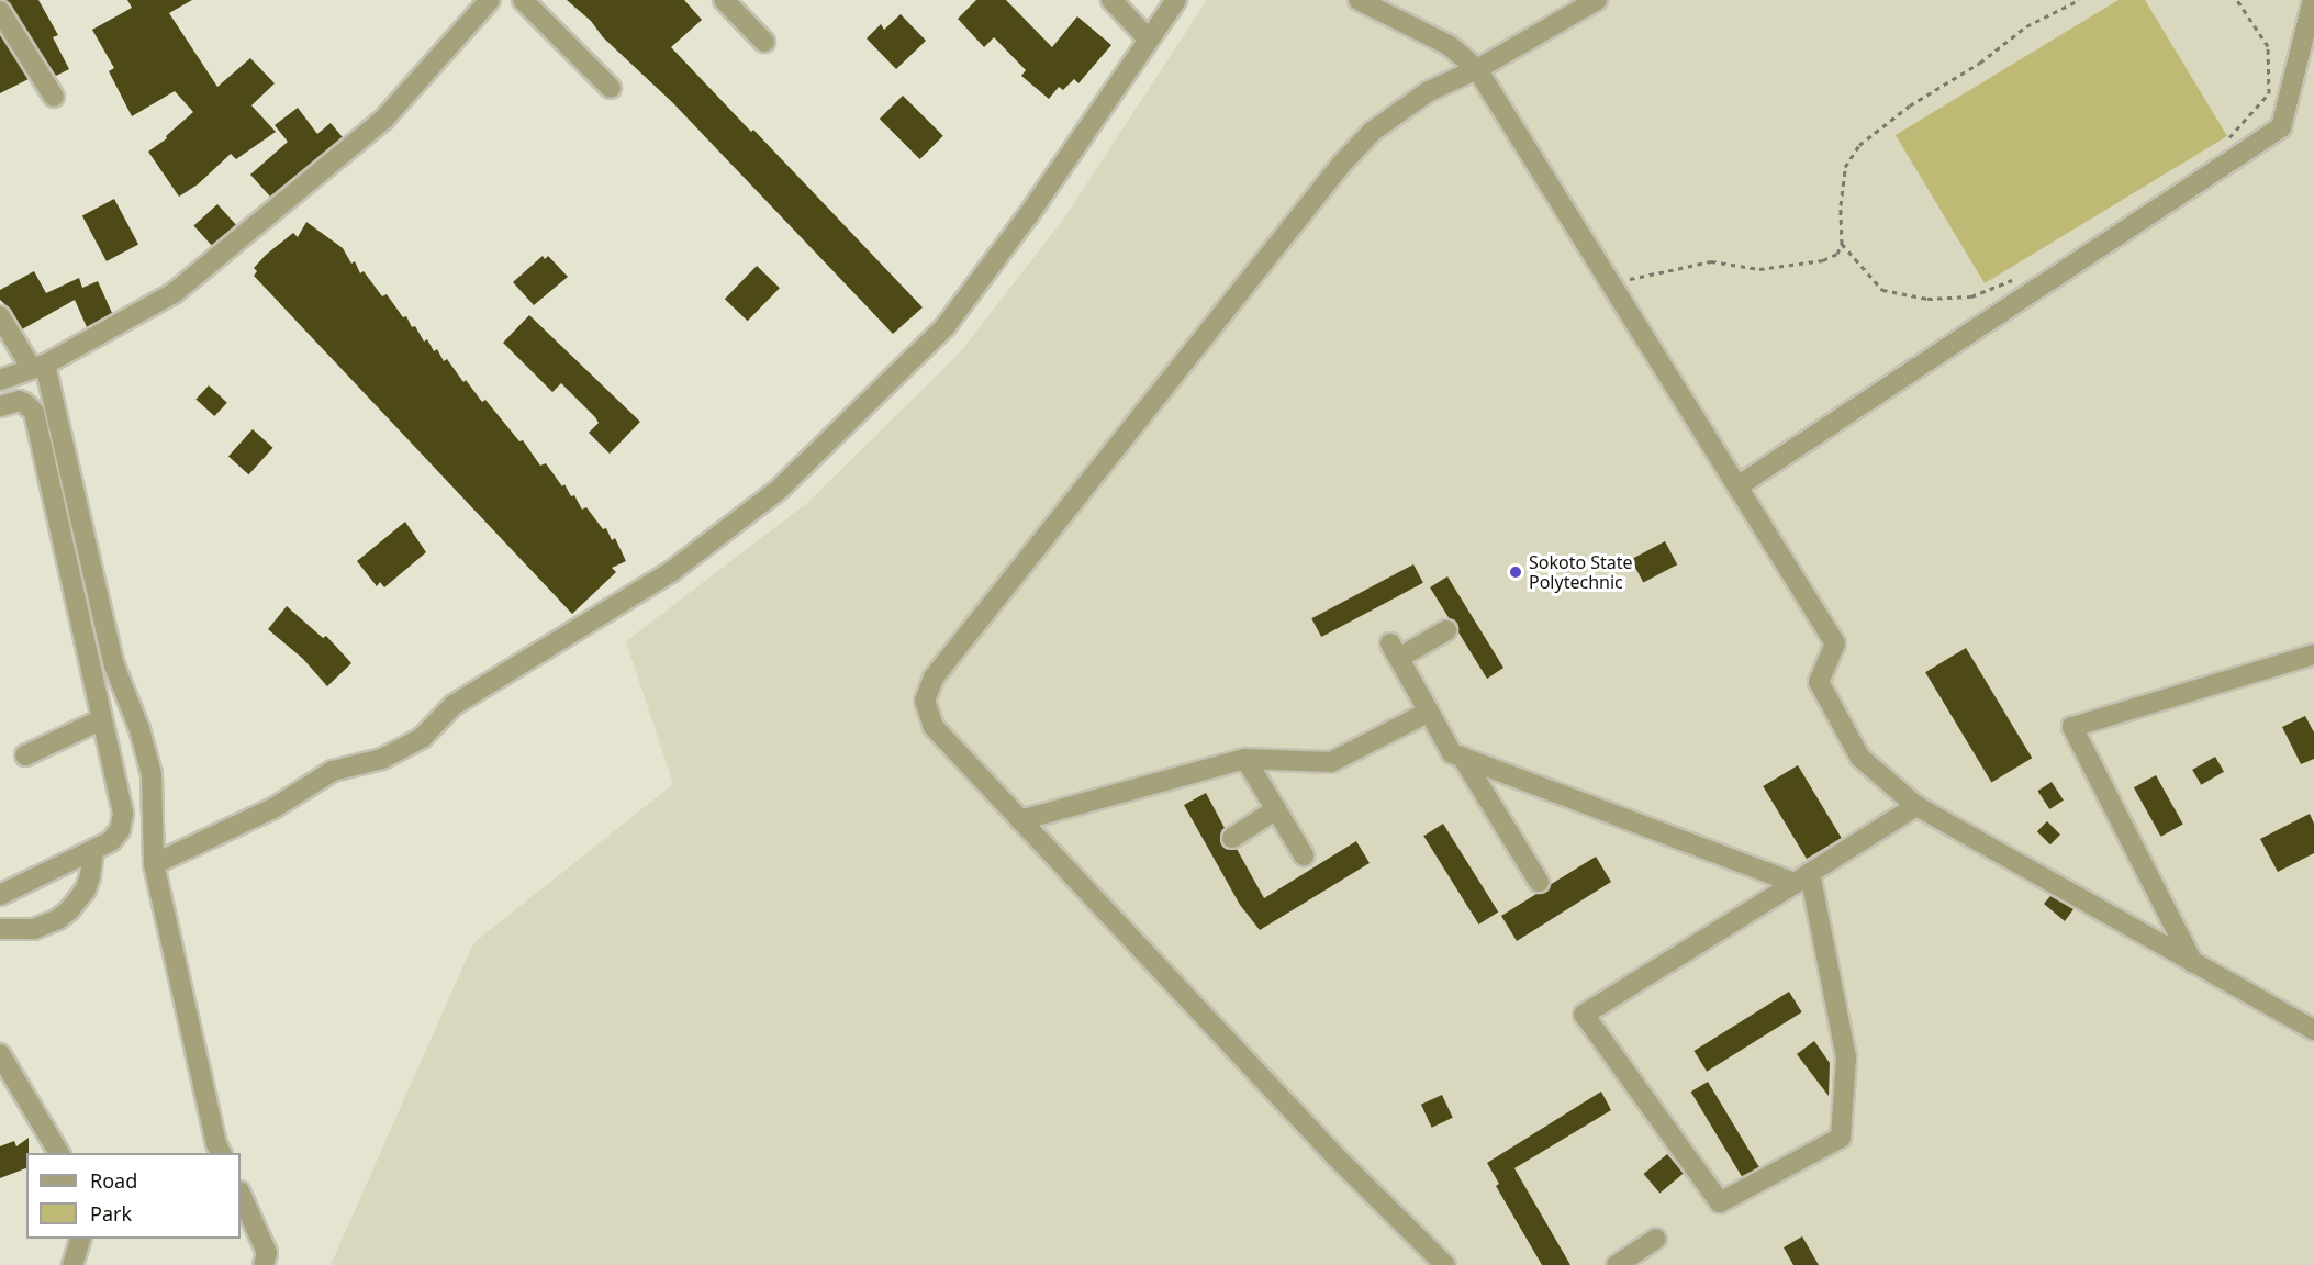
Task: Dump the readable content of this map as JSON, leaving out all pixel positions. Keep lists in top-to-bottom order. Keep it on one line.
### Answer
{"places":["Sokoto State Polytechnic"],"legend":["Road","Park"]}
